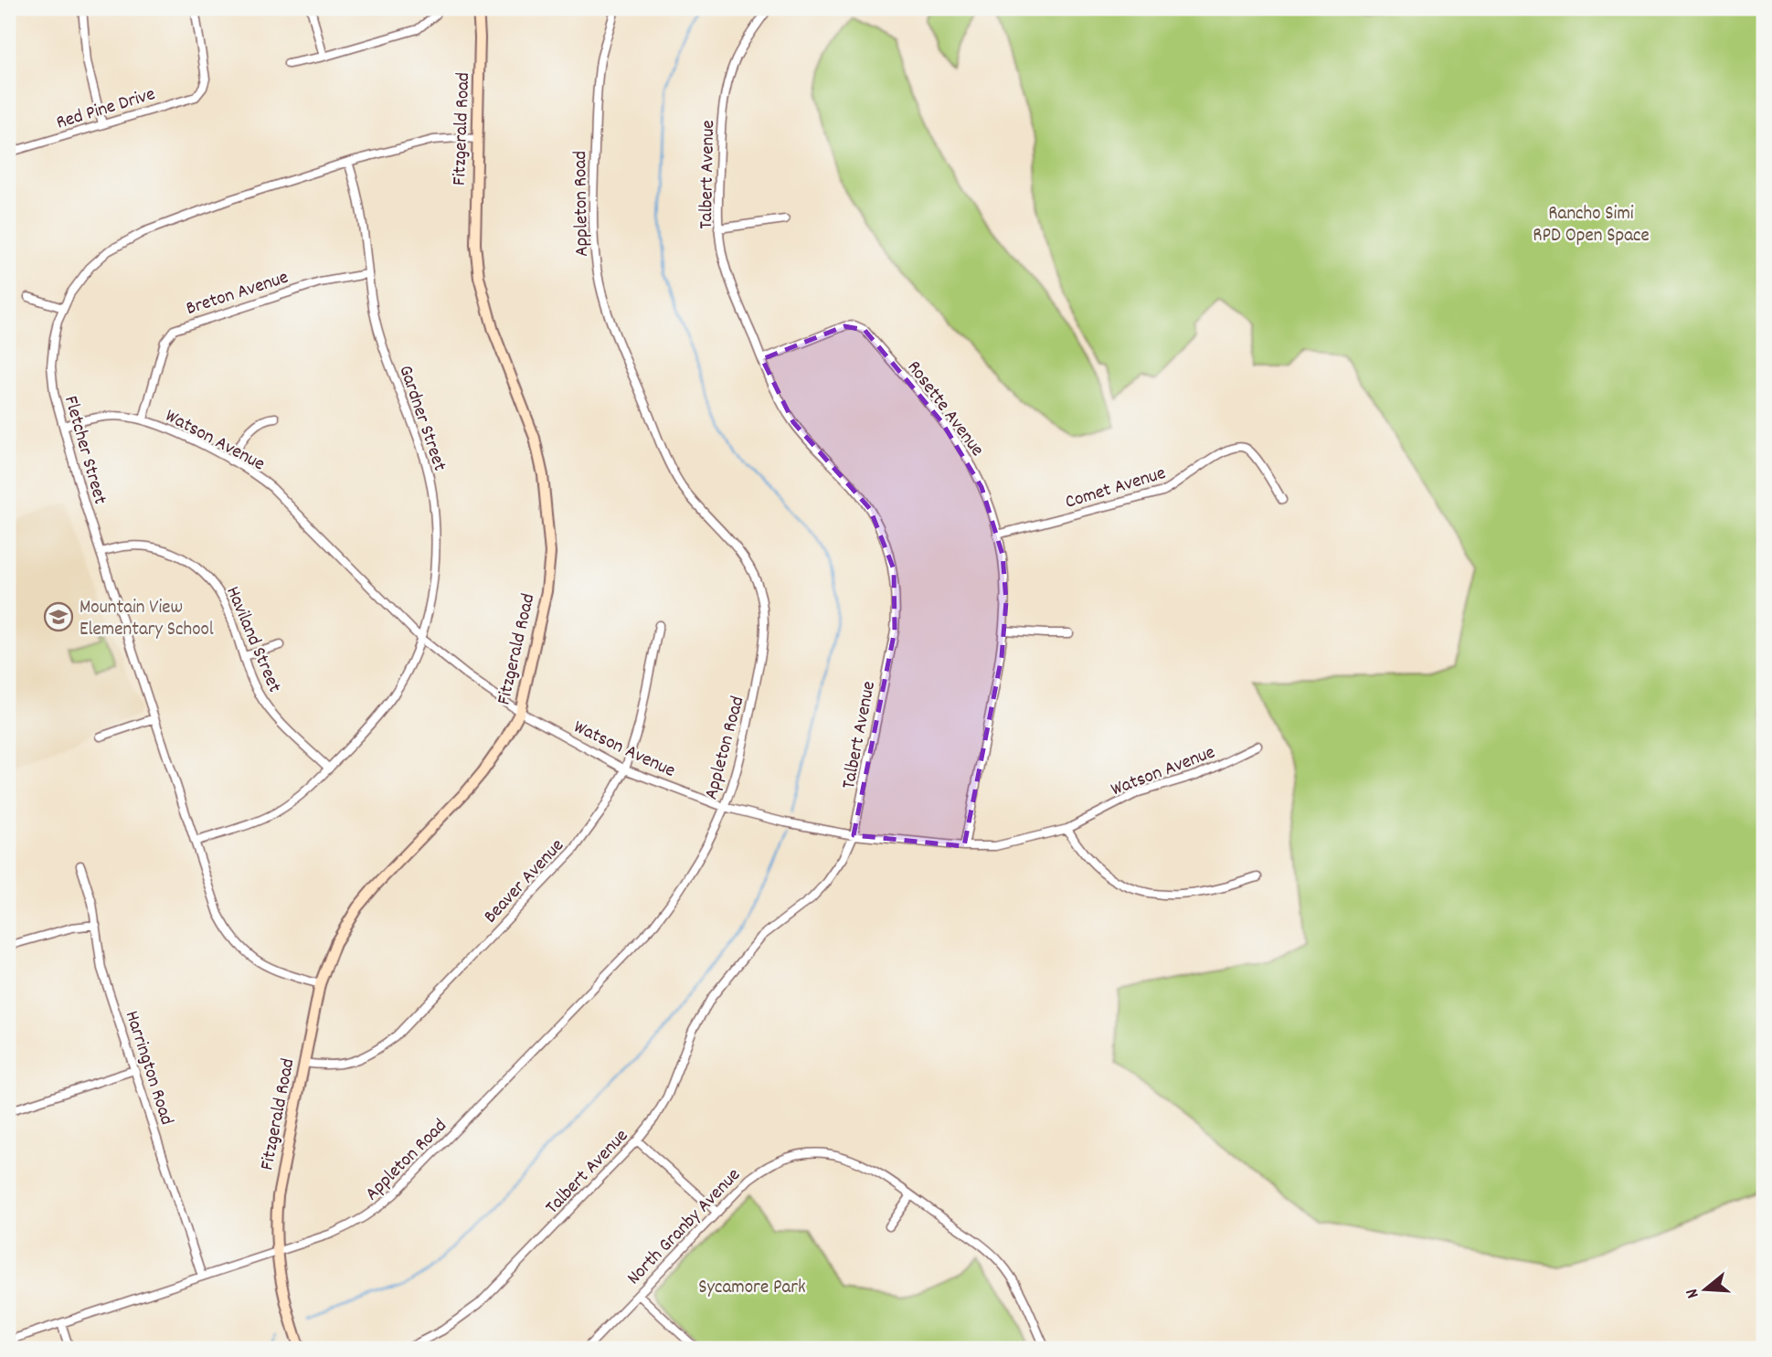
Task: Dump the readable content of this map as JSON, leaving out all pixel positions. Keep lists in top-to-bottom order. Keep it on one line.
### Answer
{"streets":{"main road":["Fitzgerald Road"],"street":["Red Pine Drive","Talbert Avenue","Appleton Road","Breton Avenue","Rosette Avenue","Gardner Street","Watson Avenue","Fletcher Street","Comet Avenue","Haviland Street","Beaver Avenue","Harrington Road","North Granby Avenue"]},"crossings":[["Fitzgerald Road","Appleton Road"],["Fitzgerald Road","Watson Avenue"],["Fitzgerald Road","Fletcher Street"],["Fitzgerald Road","Beaver Avenue"],["Talbert Avenue","Rosette Avenue"],["Talbert Avenue","Watson Avenue"],["Appleton Road","Watson Avenue"],["Appleton Road","Harrington Road"],["Breton Avenue","Gardner Street"],["Breton Avenue","Watson Avenue"],["Rosette Avenue","Watson Avenue"],["Rosette Avenue","Comet Avenue"],["Gardner Street","Watson Avenue"],["Gardner Street","Fletcher Street"],["Gardner Street","Haviland Street"],["Watson Avenue","Fletcher Street"],["Watson Avenue","Beaver Avenue"],["Fletcher Street","Haviland Street"]],"parks":["Rancho Simi RPD Open Space","Sycamore Park"],"places":{"school or university":["Mountain View Elementary School"]},"north":"left"}
